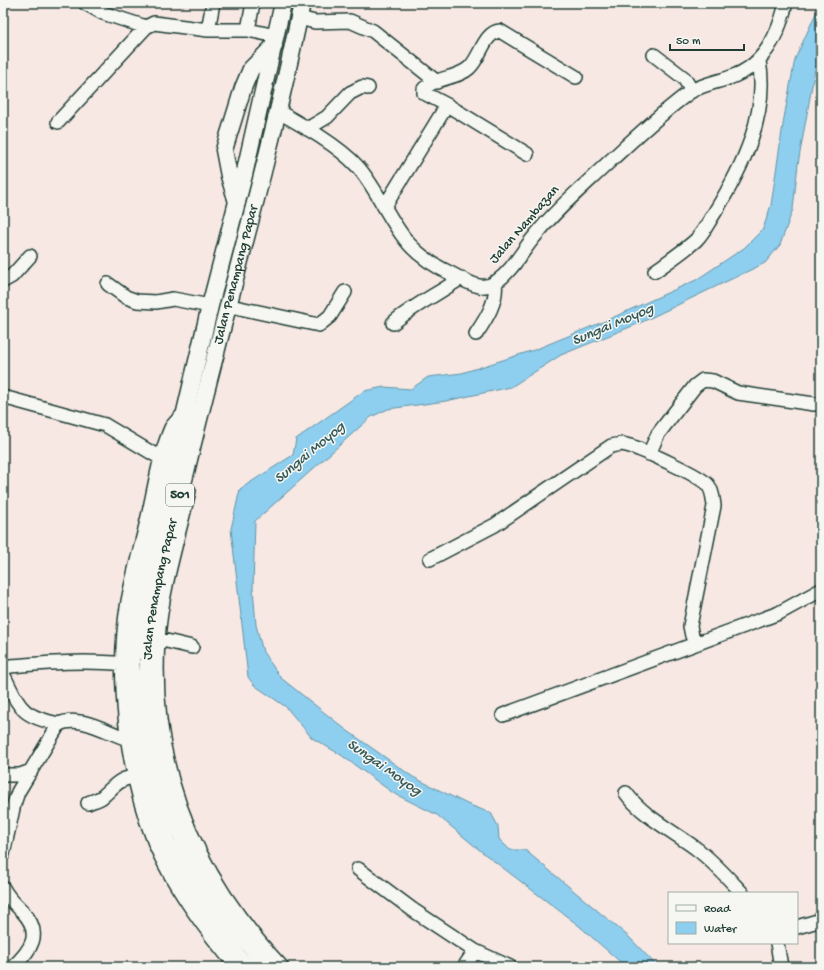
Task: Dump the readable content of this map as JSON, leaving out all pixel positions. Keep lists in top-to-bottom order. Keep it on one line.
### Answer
{"streets":{"main road":["Jalan Penampang Papar","501"],"street":["Jalan Nambazan"]},"crossings":[["Jalan Nambazan","Jalan Penampang Papar"]],"water":["Sungai Moyog"],"legend":["Road","Water"],"scale_bar":"50 m"}
